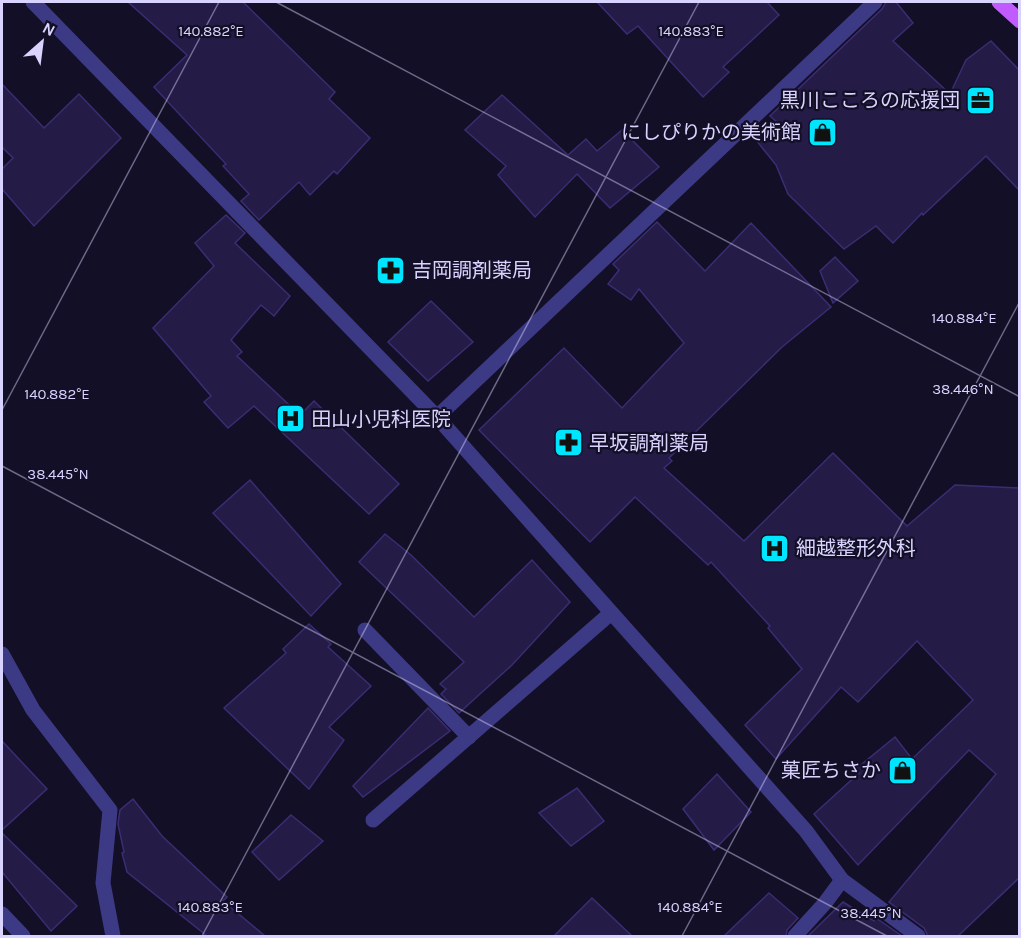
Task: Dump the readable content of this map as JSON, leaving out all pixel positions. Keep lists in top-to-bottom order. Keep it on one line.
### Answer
{"places":{"office":["黒川こころの応援団"],"shop":["にしぴりかの美術館","菓匠ちさか"],"pharmacy":["吉岡調剤薬局","早坂調剤薬局"],"hospital":["田山小児科医院","細越整形外科"]},"north":"top right","coordinates":["140.882°E","140.883°E","140.884°E","38.446°N","38.445°N"]}
